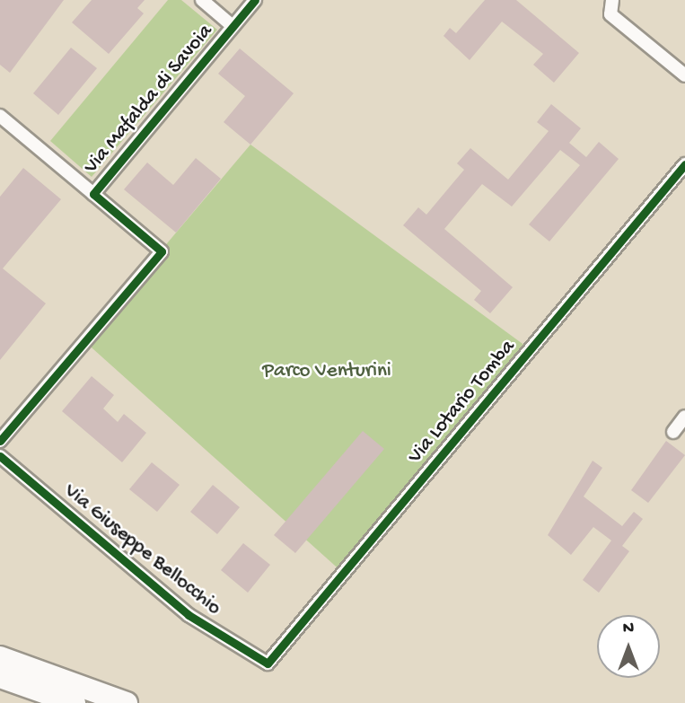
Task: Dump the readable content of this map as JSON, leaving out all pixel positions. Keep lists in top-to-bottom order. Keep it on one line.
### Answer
{"streets":{"street":["Via Mafalda di Savoia","Via Lotario Tomba","Via Giuseppe Bellocchio"]},"crossings":[["Via Lotario Tomba","Via Giuseppe Bellocchio"]],"parks":["Parco Venturini"],"north":"top"}
